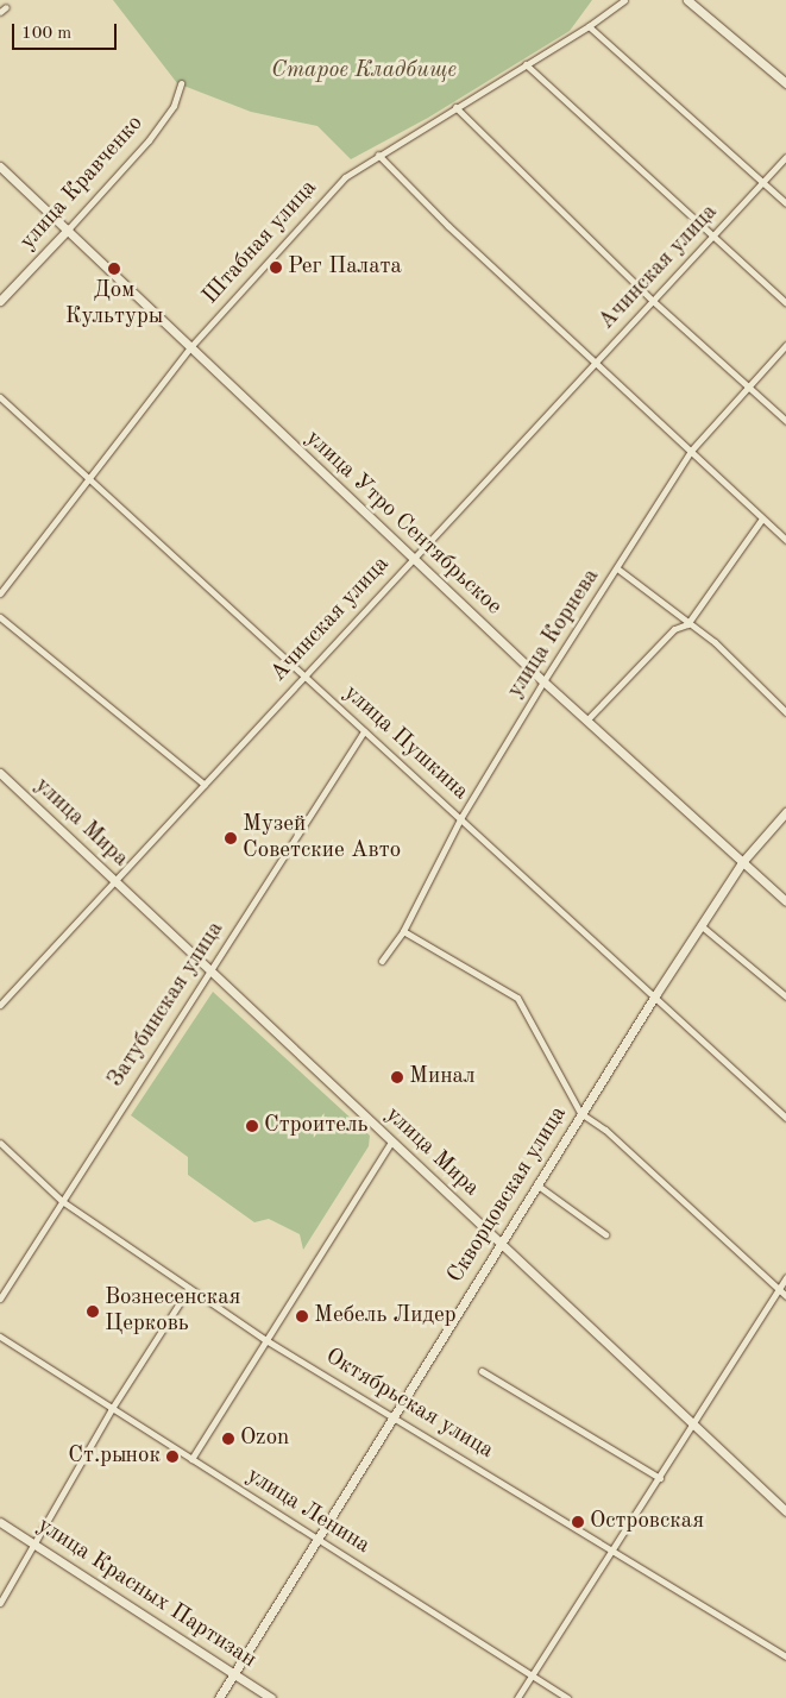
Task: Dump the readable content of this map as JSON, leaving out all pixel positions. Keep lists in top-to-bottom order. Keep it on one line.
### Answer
{"streets":{"street":["улица Кравченко","Штабная улица","Ачинская улица","улица Утро Сентябрьское","улица Корнева","улица Пушкина","улица Мира","Затубинская улица","Скворцовская улица","Октябрьская улица","улица Ленина","улица Красных Партизан"]},"crossings":[["улица Кравченко","улица Утро Сентябрьское"],["Штабная улица","улица Утро Сентябрьское"],["Штабная улица","улица Пушкина"],["Ачинская улица","улица Утро Сентябрьское"],["Ачинская улица","улица Пушкина"],["Ачинская улица","улица Мира"],["улица Утро Сентябрьское","улица Корнева"],["улица Утро Сентябрьское","Скворцовская улица"],["улица Корнева","улица Пушкина"],["улица Пушкина","Затубинская улица"],["улица Пушкина","Скворцовская улица"],["улица Мира","Затубинская улица"],["улица Мира","Скворцовская улица"],["Затубинская улица","Октябрьская улица"],["Скворцовская улица","Октябрьская улица"],["Скворцовская улица","улица Ленина"],["Скворцовская улица","улица Красных Партизан"]],"parks":["Старое Кладбище"],"places":["Рег Палата","Дом Культуры","Музей Советские Авто","Минал","Строитель","Вознесенская Церковь","Мебель Лидер","Ozon","Ст.рынок","Островская"],"scale_bar":"100 m"}
